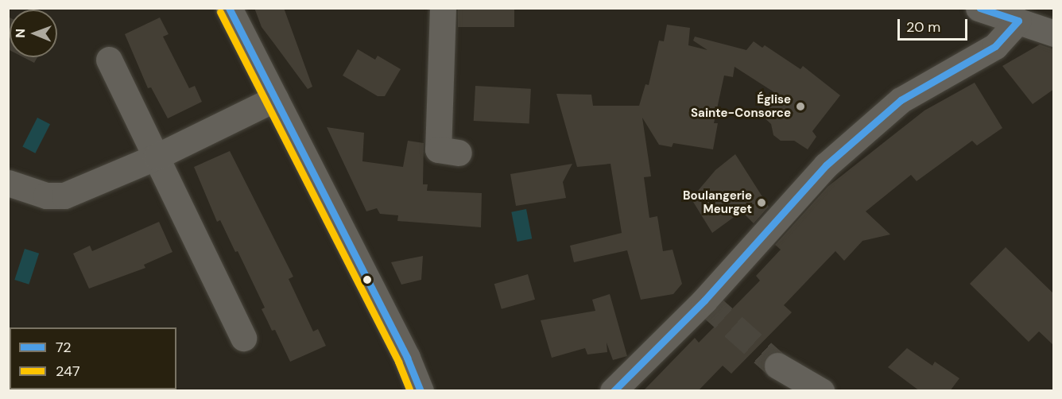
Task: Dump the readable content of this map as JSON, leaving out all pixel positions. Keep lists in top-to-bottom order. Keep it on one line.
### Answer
{"places":["Église Sainte-Consorce","Boulangerie Meurget"],"lines":["transit line 72","transit line 247"],"legend":["72","247"],"scale_bar":"20 m","north":"left"}
